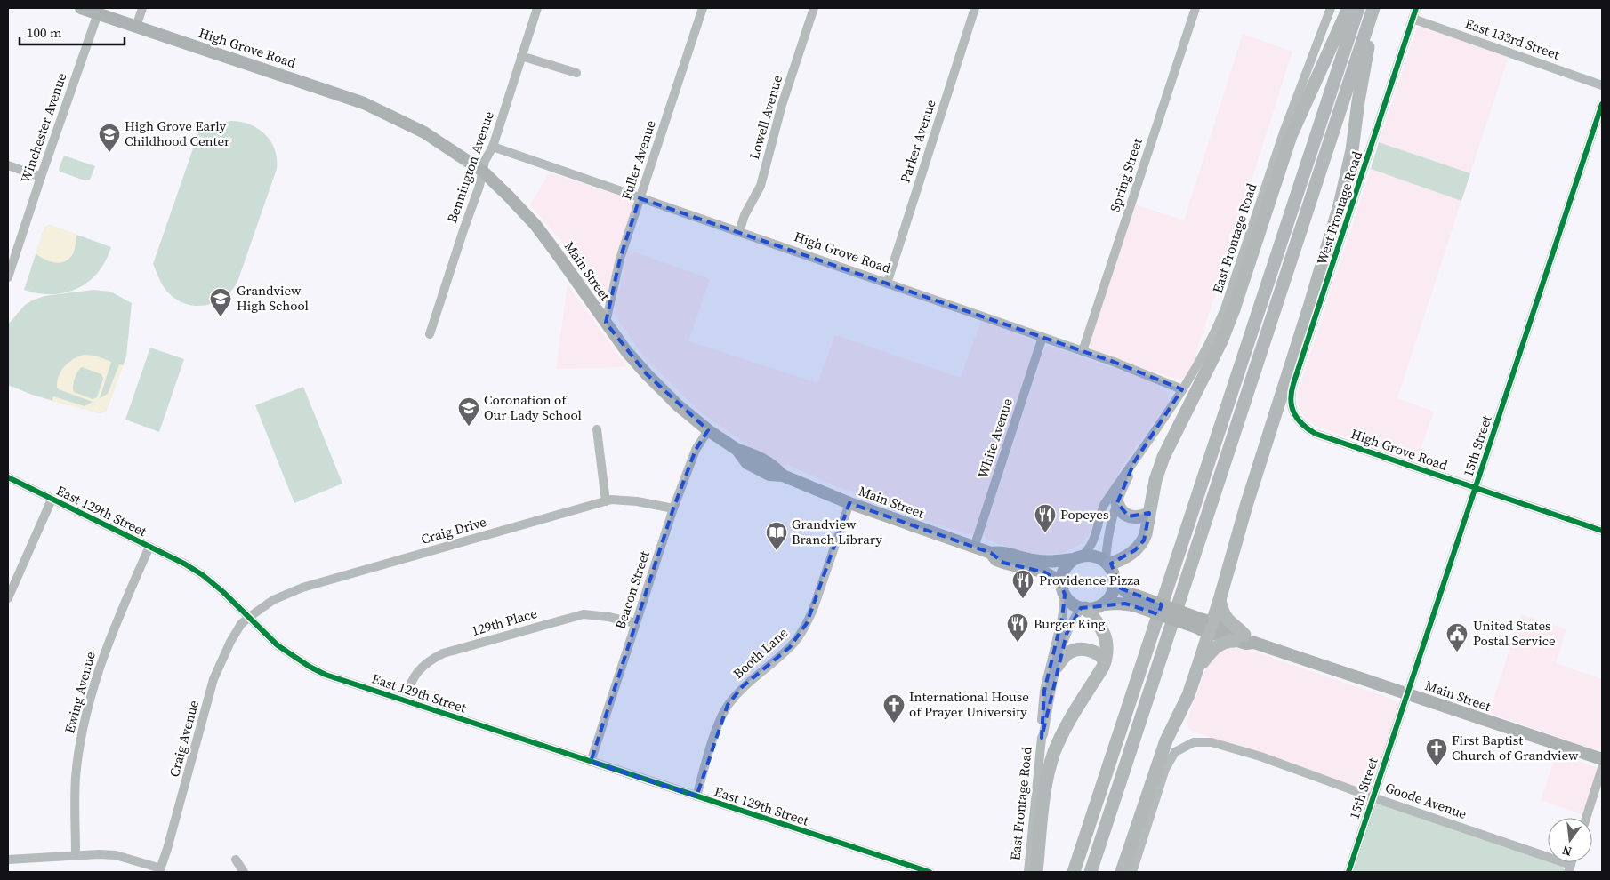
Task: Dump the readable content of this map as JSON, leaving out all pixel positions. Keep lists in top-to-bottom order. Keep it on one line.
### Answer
{"streets":{"main road":["High Grove Road","Main Street"],"street":["East 133rd Street","Lowell Avenue","Winchester Avenue","Parker Avenue","Fuller Avenue","Bennington Avenue","Spring Street","West Frontage Road","East Frontage Road","White Avenue","15th Street","East 129th Street","Craig Drive","Beacon Street","129th Place","Booth Lane","Ewing Avenue","Craig Avenue","Goode Avenue"]},"crossings":[["East 133rd Street","West Frontage Road"],["High Grove Road","Lowell Avenue"],["High Grove Road","Winchester Avenue"],["High Grove Road","Parker Avenue"],["High Grove Road","Fuller Avenue"],["High Grove Road","Bennington Avenue"],["High Grove Road","Spring Street"],["High Grove Road","West Frontage Road"],["High Grove Road","East Frontage Road"],["High Grove Road","Main Street"],["High Grove Road","White Avenue"],["High Grove Road","15th Street"],["Fuller Avenue","Main Street"],["Bennington Avenue","Main Street"],["East Frontage Road","Main Street"],["Main Street","White Avenue"],["Main Street","15th Street"],["Main Street","Beacon Street"],["Main Street","Booth Lane"],["15th Street","Goode Avenue"],["East 129th Street","Craig Drive"],["East 129th Street","Beacon Street"],["East 129th Street","129th Place"],["East 129th Street","Booth Lane"],["East 129th Street","Ewing Avenue"],["East 129th Street","Craig Avenue"],["Craig Drive","Beacon Street"],["Craig Drive","Craig Avenue"],["Beacon Street","129th Place"]],"places":{"school or university":["High Grove Early Childhood Center","Grandview High School","Coronation of Our Lady School"],"restaurant":["Popeyes","Providence Pizza","Burger King"],"library":["Grandview Branch Library"],"public building":["United States Postal Service"],"church":["International House of Prayer University","First Baptist Church of Grandview"]},"scale_bar":"100 m","north":"bottom"}
